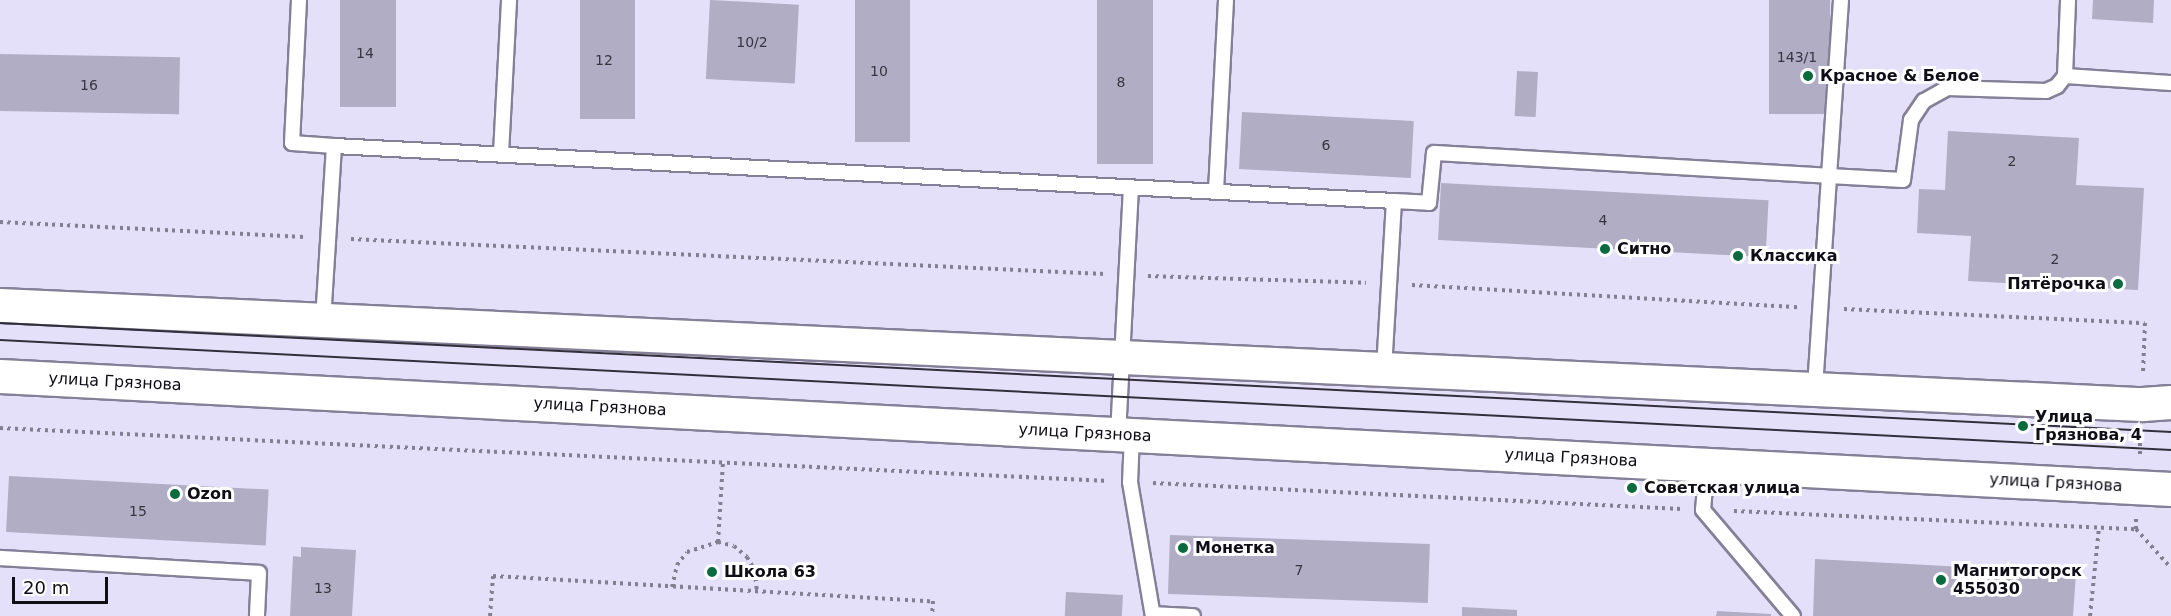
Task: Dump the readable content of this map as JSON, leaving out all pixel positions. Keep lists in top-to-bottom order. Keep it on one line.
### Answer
{"streets":{"main road":["улица Грязнова"]},"places":["Красное & Белое","Ситно","Классика","Пятёрочка","Улица Грязнова, 4","Советская улица","Ozon","Монетка","Школа 63","Магнитогорск 455030"],"house_numbers":["10/2","14","143/1","12","10","8","16","6","2","4","2","15","7","13"],"scale_bar":"20 m"}
